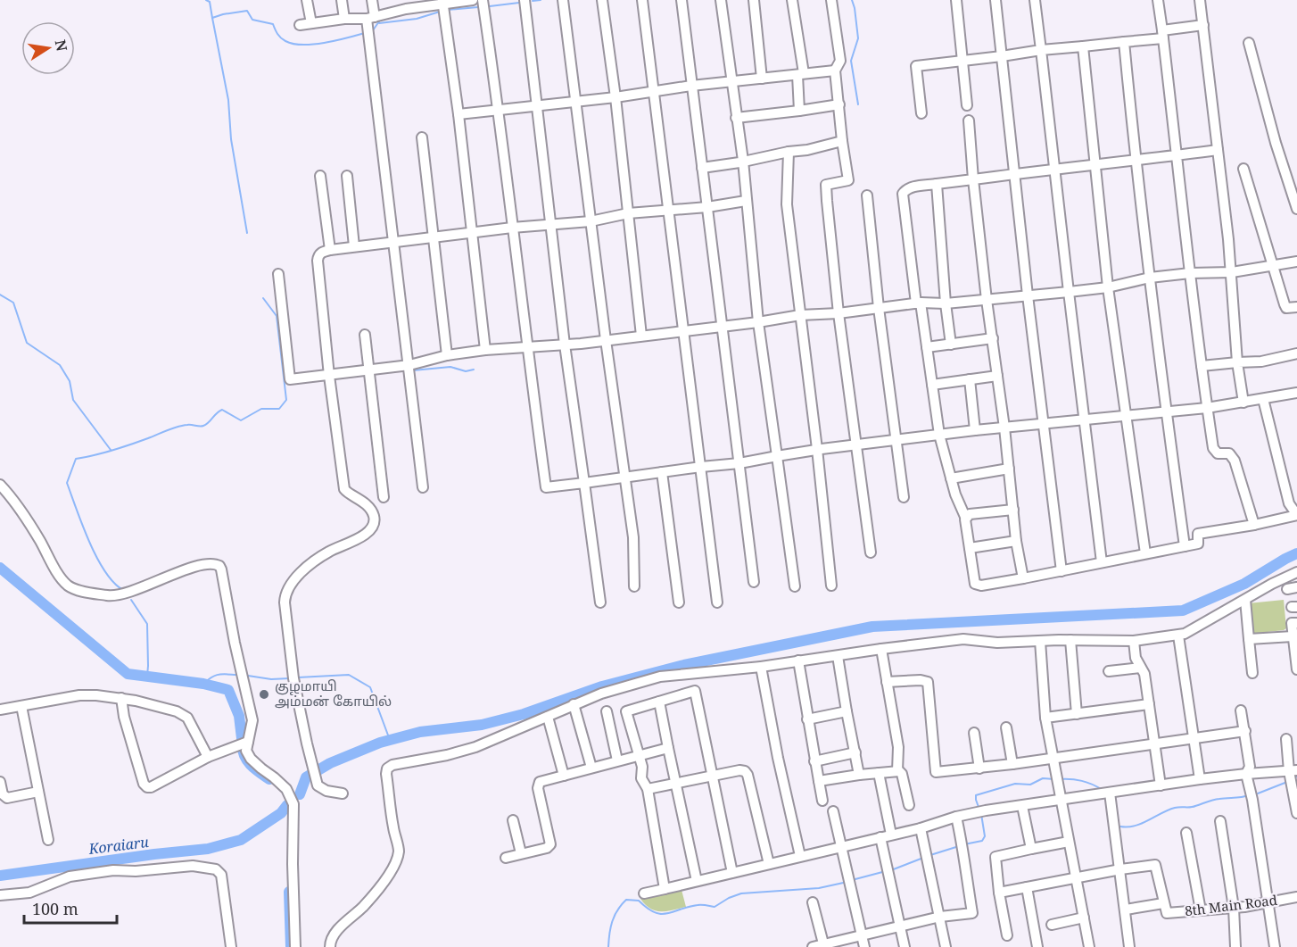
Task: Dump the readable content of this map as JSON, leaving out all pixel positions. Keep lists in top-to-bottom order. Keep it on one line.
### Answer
{"streets":{"street":["8th Main Road"]},"water":["Koraiaru"],"places":["குழமாயி அம்மன் கோயில்"],"scale_bar":"100 m","north":"right"}
